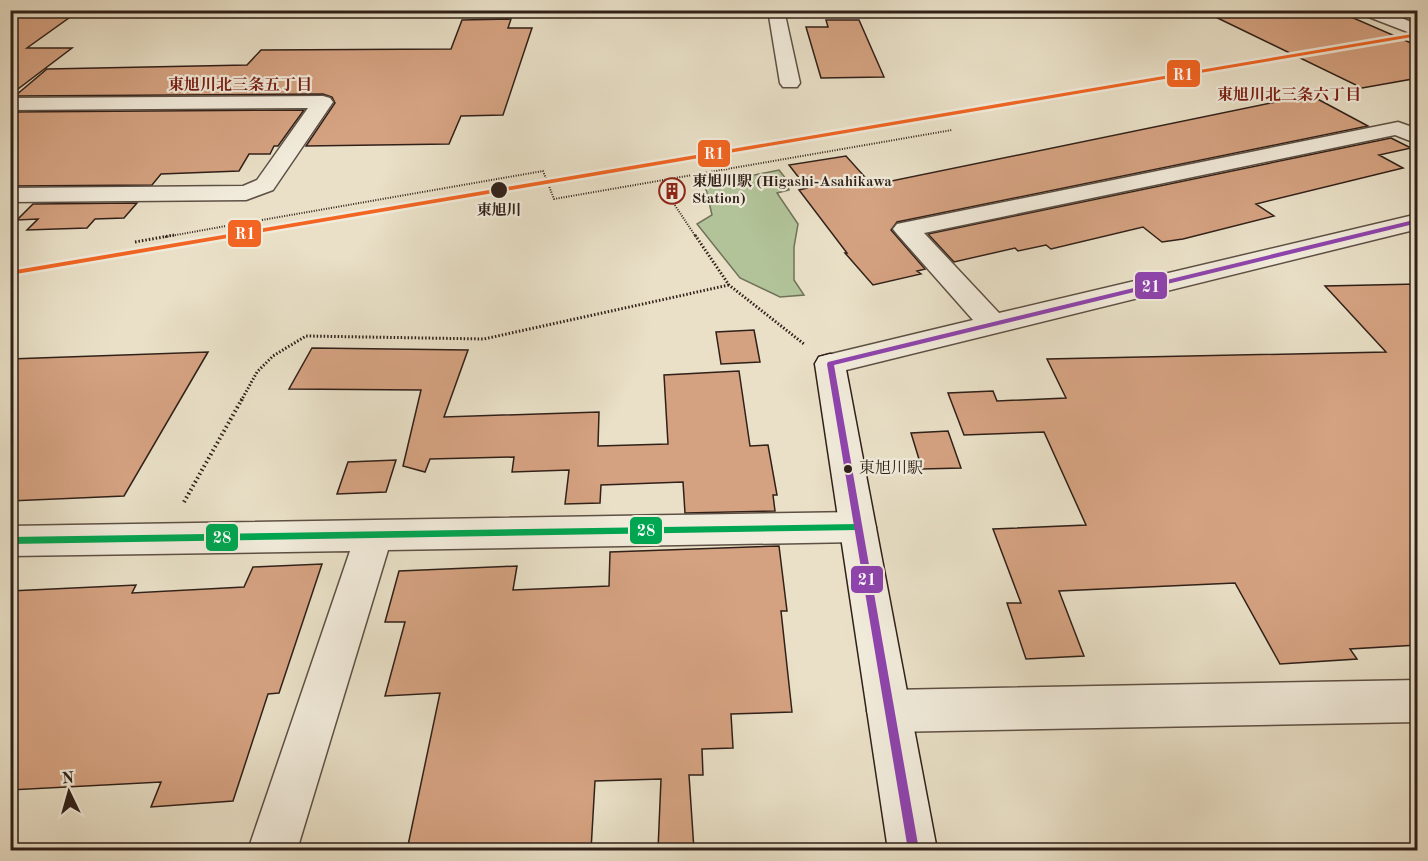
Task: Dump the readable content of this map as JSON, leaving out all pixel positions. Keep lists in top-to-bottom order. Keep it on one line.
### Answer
{"districts":["東旭川北三条五丁目","東旭川北三条六丁目"],"places":{"other":["東旭川","東旭川駅"],"building":["東旭川駅 (Higashi-Asahikawa Station)"]},"lines":["transit line R1","transit line 21","transit line 28"],"north":"top"}
